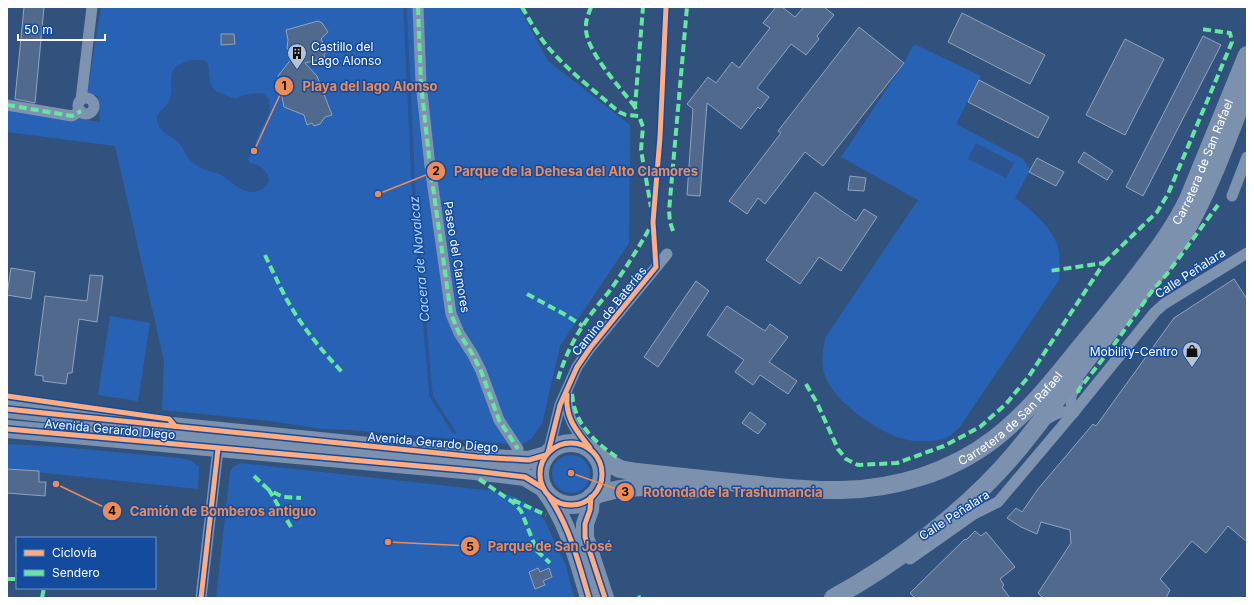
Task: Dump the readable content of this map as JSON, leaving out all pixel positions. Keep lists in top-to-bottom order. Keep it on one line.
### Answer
{"streets":{"main road":["Carretera de San Rafael","Avenida Gerardo Diego"],"street":["Paseo del Clamores","Calle Peñalara","Camino de Baterías"]},"crossings":[["Carretera de San Rafael","Camino de Baterías"],["Carretera de San Rafael","Avenida Gerardo Diego"],["Camino de Baterías","Avenida Gerardo Diego"]],"water":["Cacera de Navalcaz"],"places":{"building":["Castillo del Lago Alonso"],"other":["Playa del lago Alonso","Parque de la Dehesa del Alto Clamores","Rotonda de la Trashumancia","Camión de Bomberos antiguo","Parque de San José"],"shop":["Mobility-Centro"]},"legend":["Ciclovía","Sendero"],"scale_bar":"50 m"}
